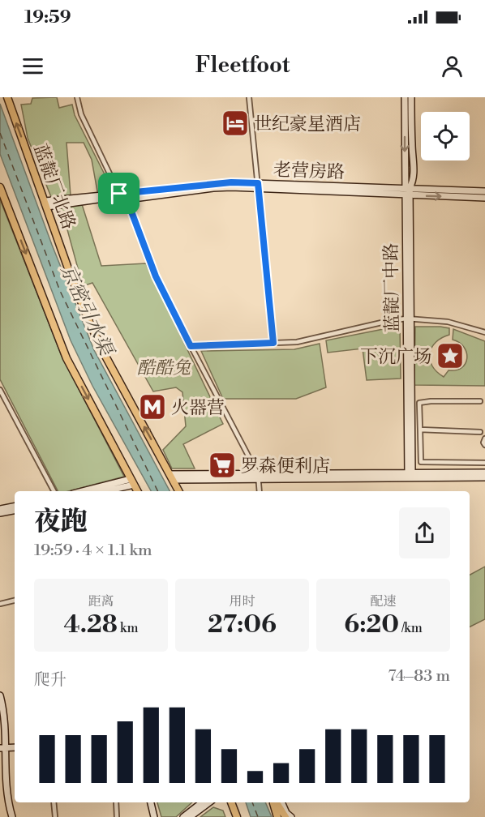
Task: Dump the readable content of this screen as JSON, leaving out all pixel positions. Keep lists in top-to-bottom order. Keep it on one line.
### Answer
{"streets":{"highway":["蓝靛厂北路"],"street":["老营房路","蓝靛厂中路"]},"crossings":[["老营房路","蓝靛厂北路"],["老营房路","蓝靛厂中路"]],"water":["京密引水渠"],"parks":["酷酷兔"],"places":{"hotel":["世纪豪星酒店"],"place":["下沉广场"],"metro station":["火器营"],"supermarket":["罗森便利店"]},"page":{"status":"19:59","header":"Fleetfoot","heading":["夜跑","19:59 · 4 × 1.1 km"],"stats":[["距离","4.28 km"],["用时","27:06"],["配速","6:20 /km"]],"chart":["爬升","74–83 m"]}}
